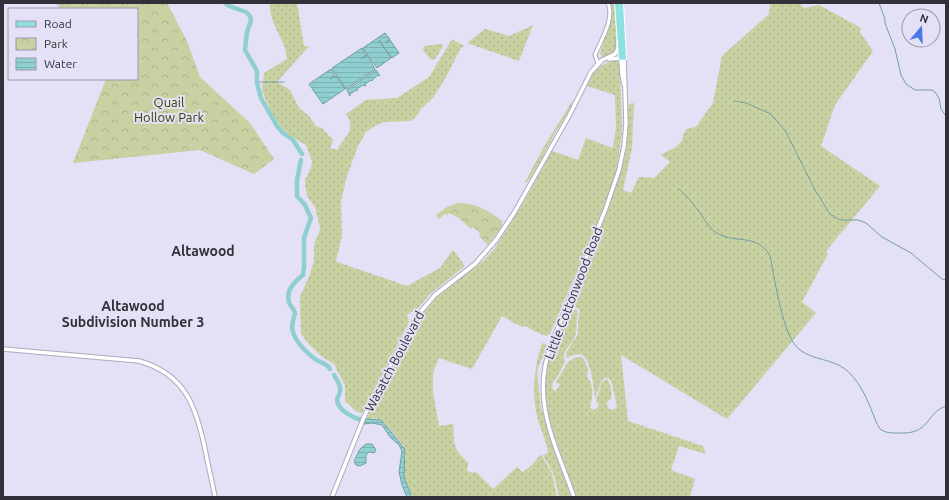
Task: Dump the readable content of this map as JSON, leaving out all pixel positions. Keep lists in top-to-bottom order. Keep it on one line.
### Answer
{"streets":{"main road":["Little Cottonwood Road","Wasatch Boulevard"]},"crossings":[["Little Cottonwood Road","Wasatch Boulevard"]],"districts":["Altawood","Altawood Subdivision Number 3"],"parks":["Quail Hollow Park"],"legend":["Road","Park","Water"],"north":"top"}
